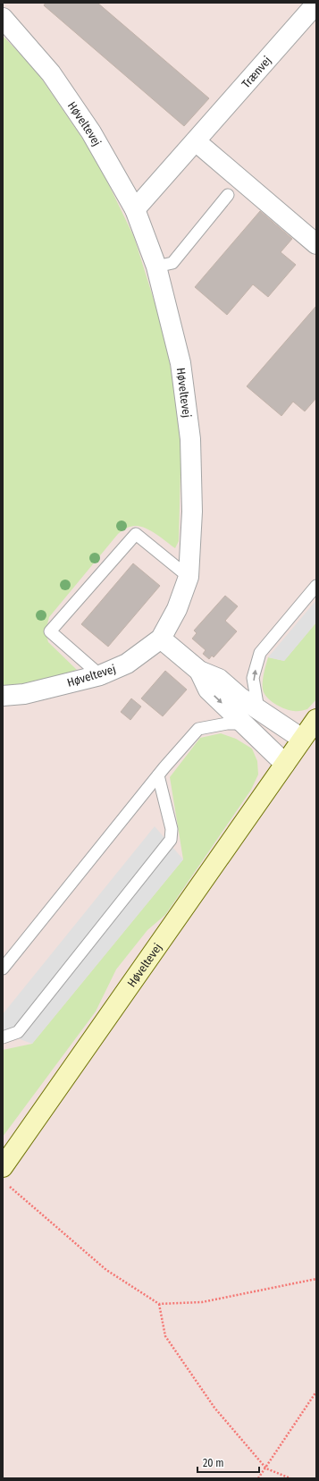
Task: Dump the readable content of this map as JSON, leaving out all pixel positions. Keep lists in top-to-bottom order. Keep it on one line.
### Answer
{"streets":{"street":["Trænvej","Høveltevej"]},"crossings":[["Trænvej","Høveltevej"]],"scale_bar":"20 m"}
